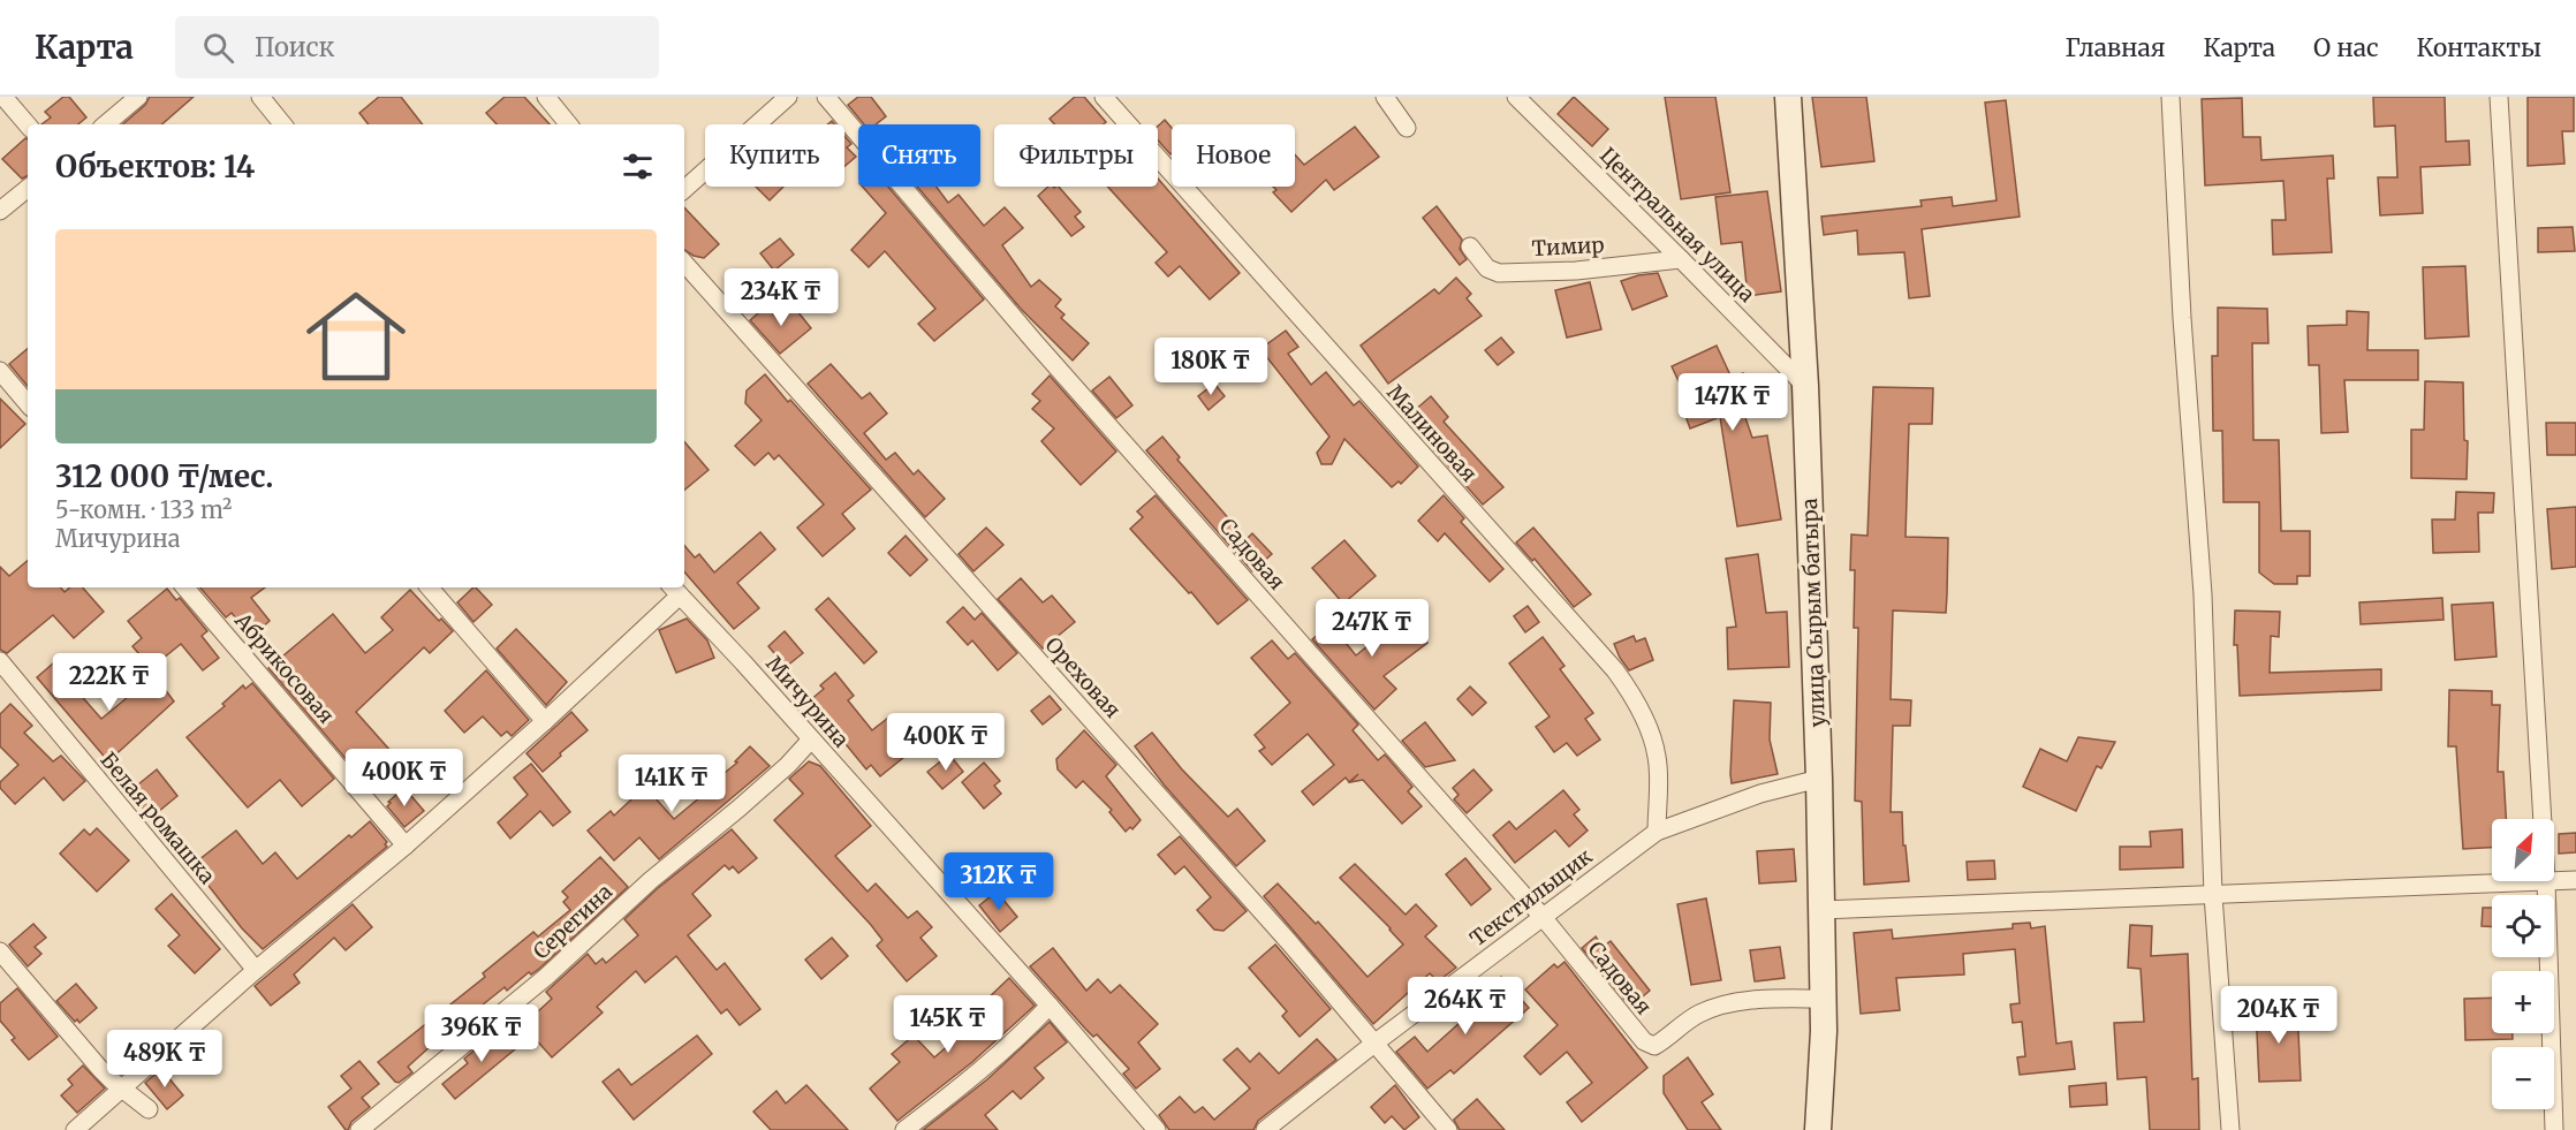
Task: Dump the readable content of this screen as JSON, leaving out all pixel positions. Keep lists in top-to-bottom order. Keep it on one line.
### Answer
{"streets":{"street":["Центральная улица","Тимир","Малиновая","Садовая","улица Сырым батыра","Абрикосовая","Ореховая","Мичурина","Белая ромашка","Текстильщик","Серегина"]},"crossings":[["Центральная улица","Тимир"],["Центральная улица","улица Сырым батыра"],["Малиновая","Текстильщик"],["Садовая","улица Сырым батыра"],["Садовая","Текстильщик"],["улица Сырым батыра","Текстильщик"],["Ореховая","Текстильщик"],["Мичурина","Серегина"]],"north":"top right","page":{"header":"Карта","search":"Поиск","nav":["Главная","Карта","О нас","Контакты"],"chip":["Купить","Снять","Фильтры","Новое"],"heading":"Объектов: 14","list":[{"name":"312 000 ₸/мес.","note":"5-комн. · 133 m² · Мичурина"}],"price":["234K ₸","180K ₸","147K ₸","247K ₸","222K ₸","400K ₸","400K ₸","141K ₸","312K ₸","264K ₸","204K ₸","145K ₸","396K ₸","489K ₸"],"map_buttons":["+","−"]}}
